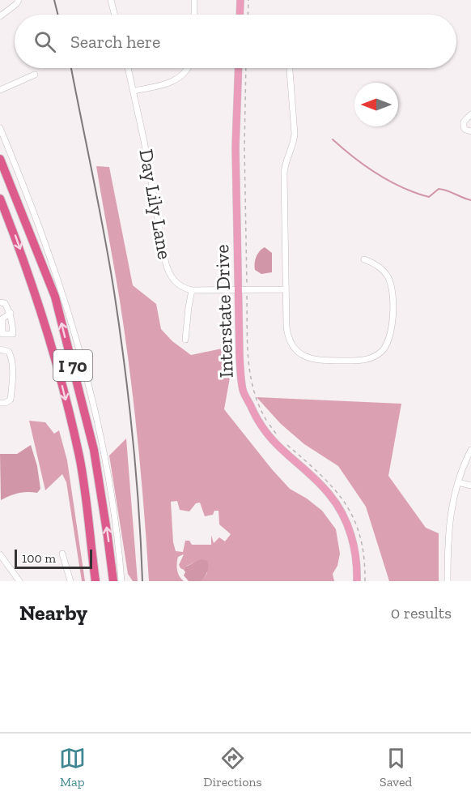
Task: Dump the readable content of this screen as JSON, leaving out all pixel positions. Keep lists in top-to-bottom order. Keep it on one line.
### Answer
{"streets":{"highway":["I 70"],"main road":["Interstate Drive"],"street":["Day Lily Lane"]},"scale_bar":"100 m","north":"left","page":{"search":"Search here","scale":"100 m","heading":["Nearby","0 results"],"nav":["Map","Directions","Saved"]}}
